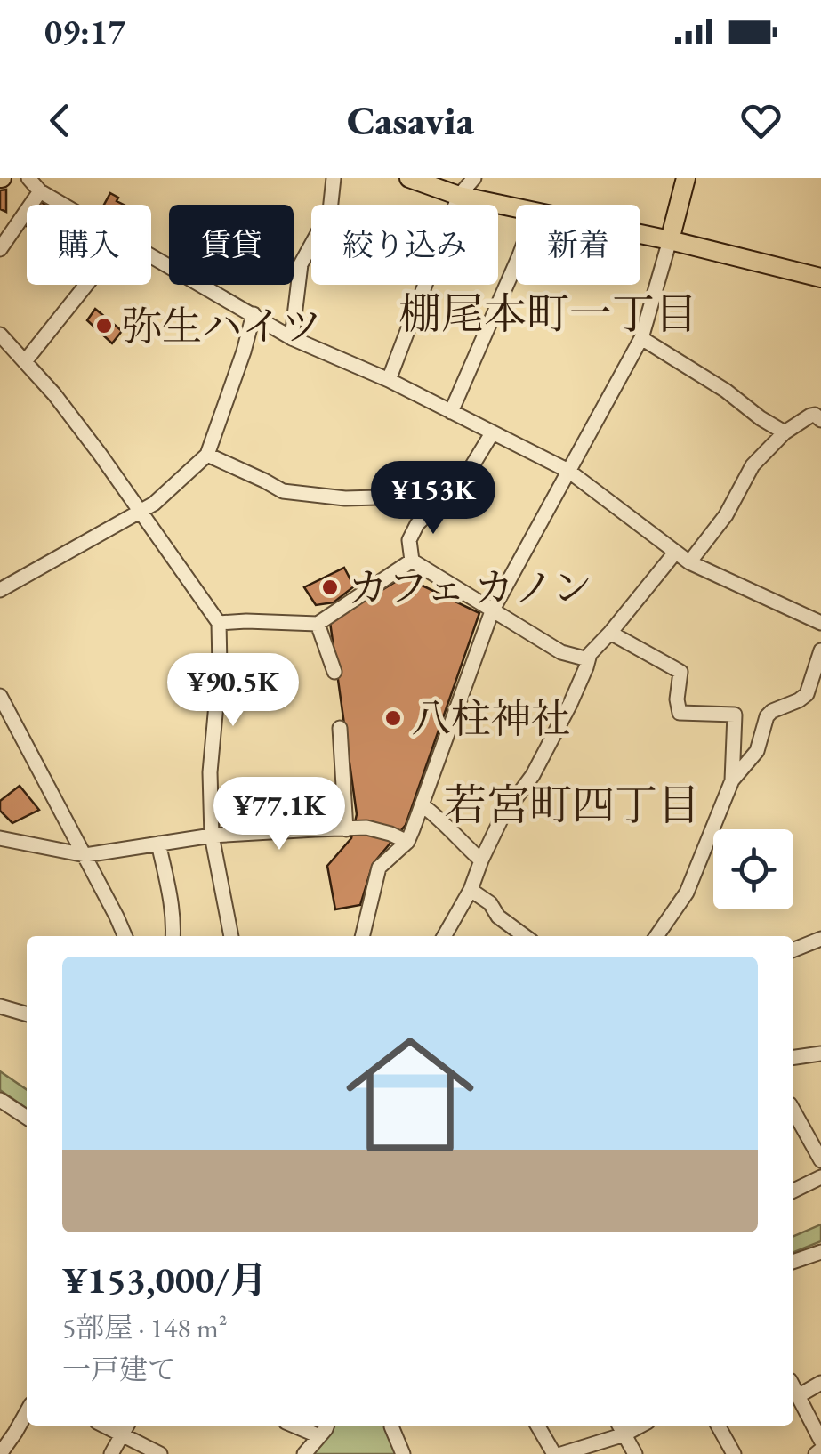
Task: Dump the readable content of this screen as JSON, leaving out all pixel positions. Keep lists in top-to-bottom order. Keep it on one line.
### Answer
{"districts":["棚尾本町一丁目","若宮町四丁目"],"places":["弥生ハイツ","カフェ カノン","八柱神社"],"page":{"status":"09:17","header":"Casavia","chip":["購入","賃貸","絞り込み","新着"],"price":["¥153K","¥90.5K","¥77.1K"],"list":[{"name":"¥153,000/月","note":"5部屋 · 148 m² · 一戸建て"}]}}
